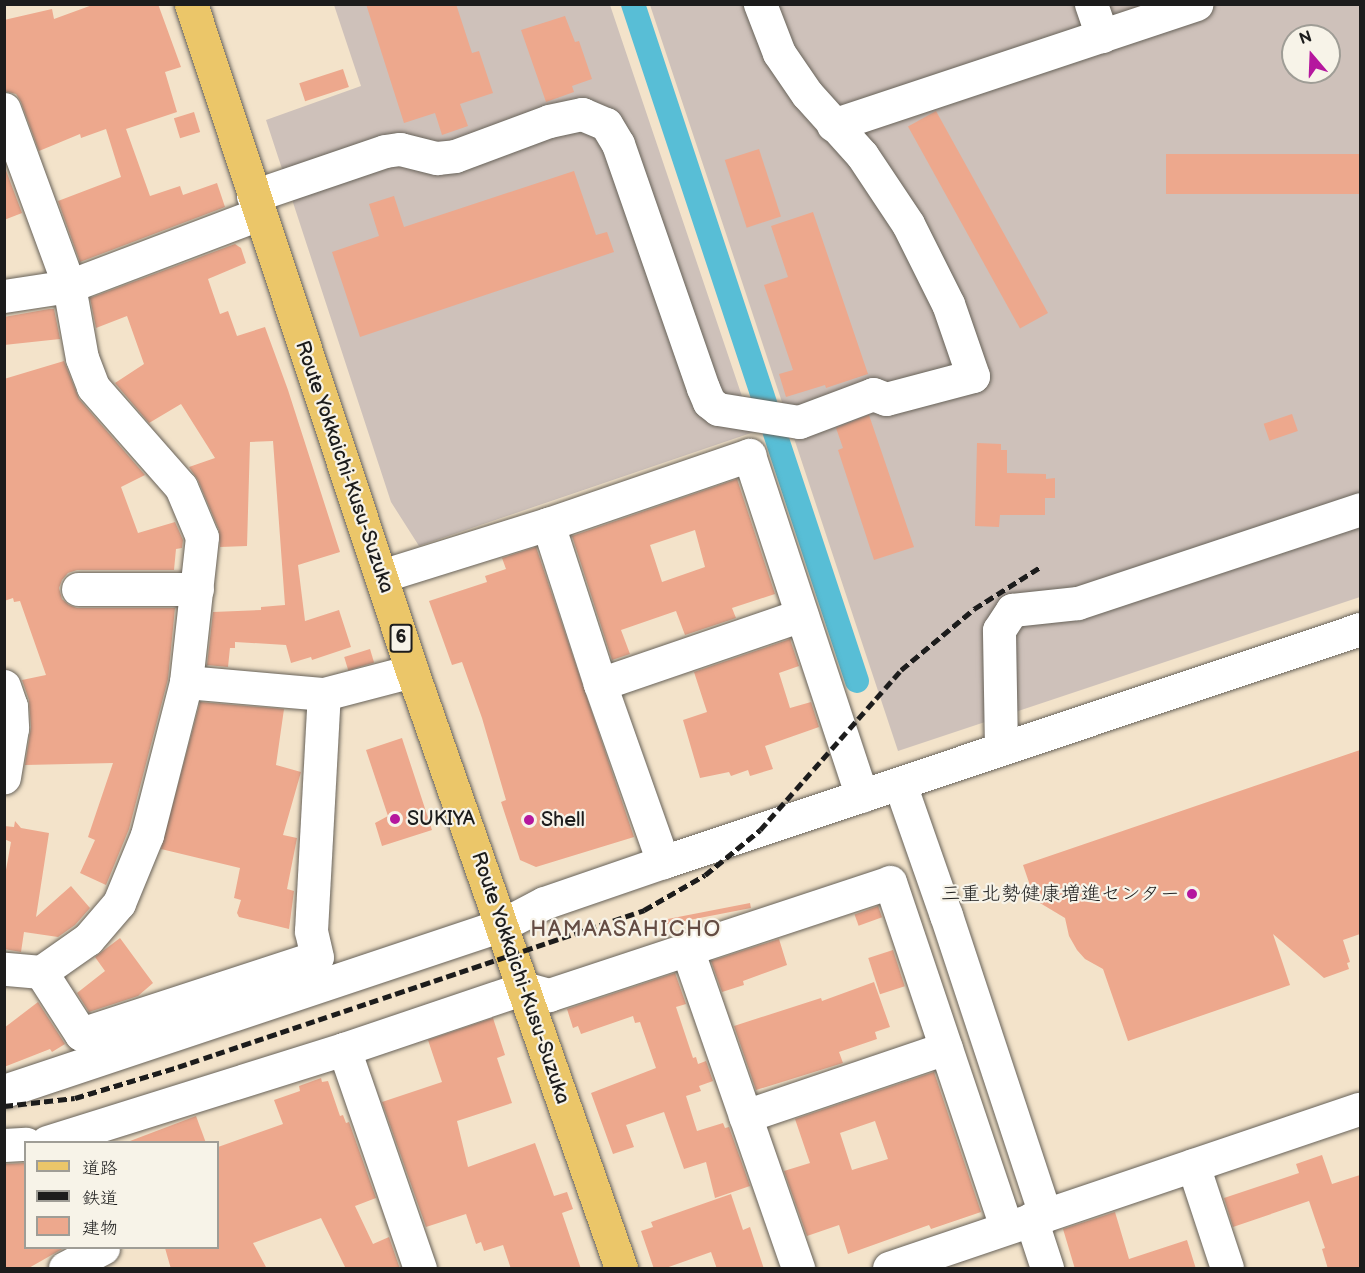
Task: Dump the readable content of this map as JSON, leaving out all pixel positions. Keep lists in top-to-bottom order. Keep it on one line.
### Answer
{"streets":{"main road":["Route Yokkaichi-Kusu-Suzuka","6"]},"districts":["HAMAASAHICHO"],"places":["SUKIYA","Shell","三重北勢健康増進センター"],"legend":["道路","鉄道","建物"],"north":"top"}
